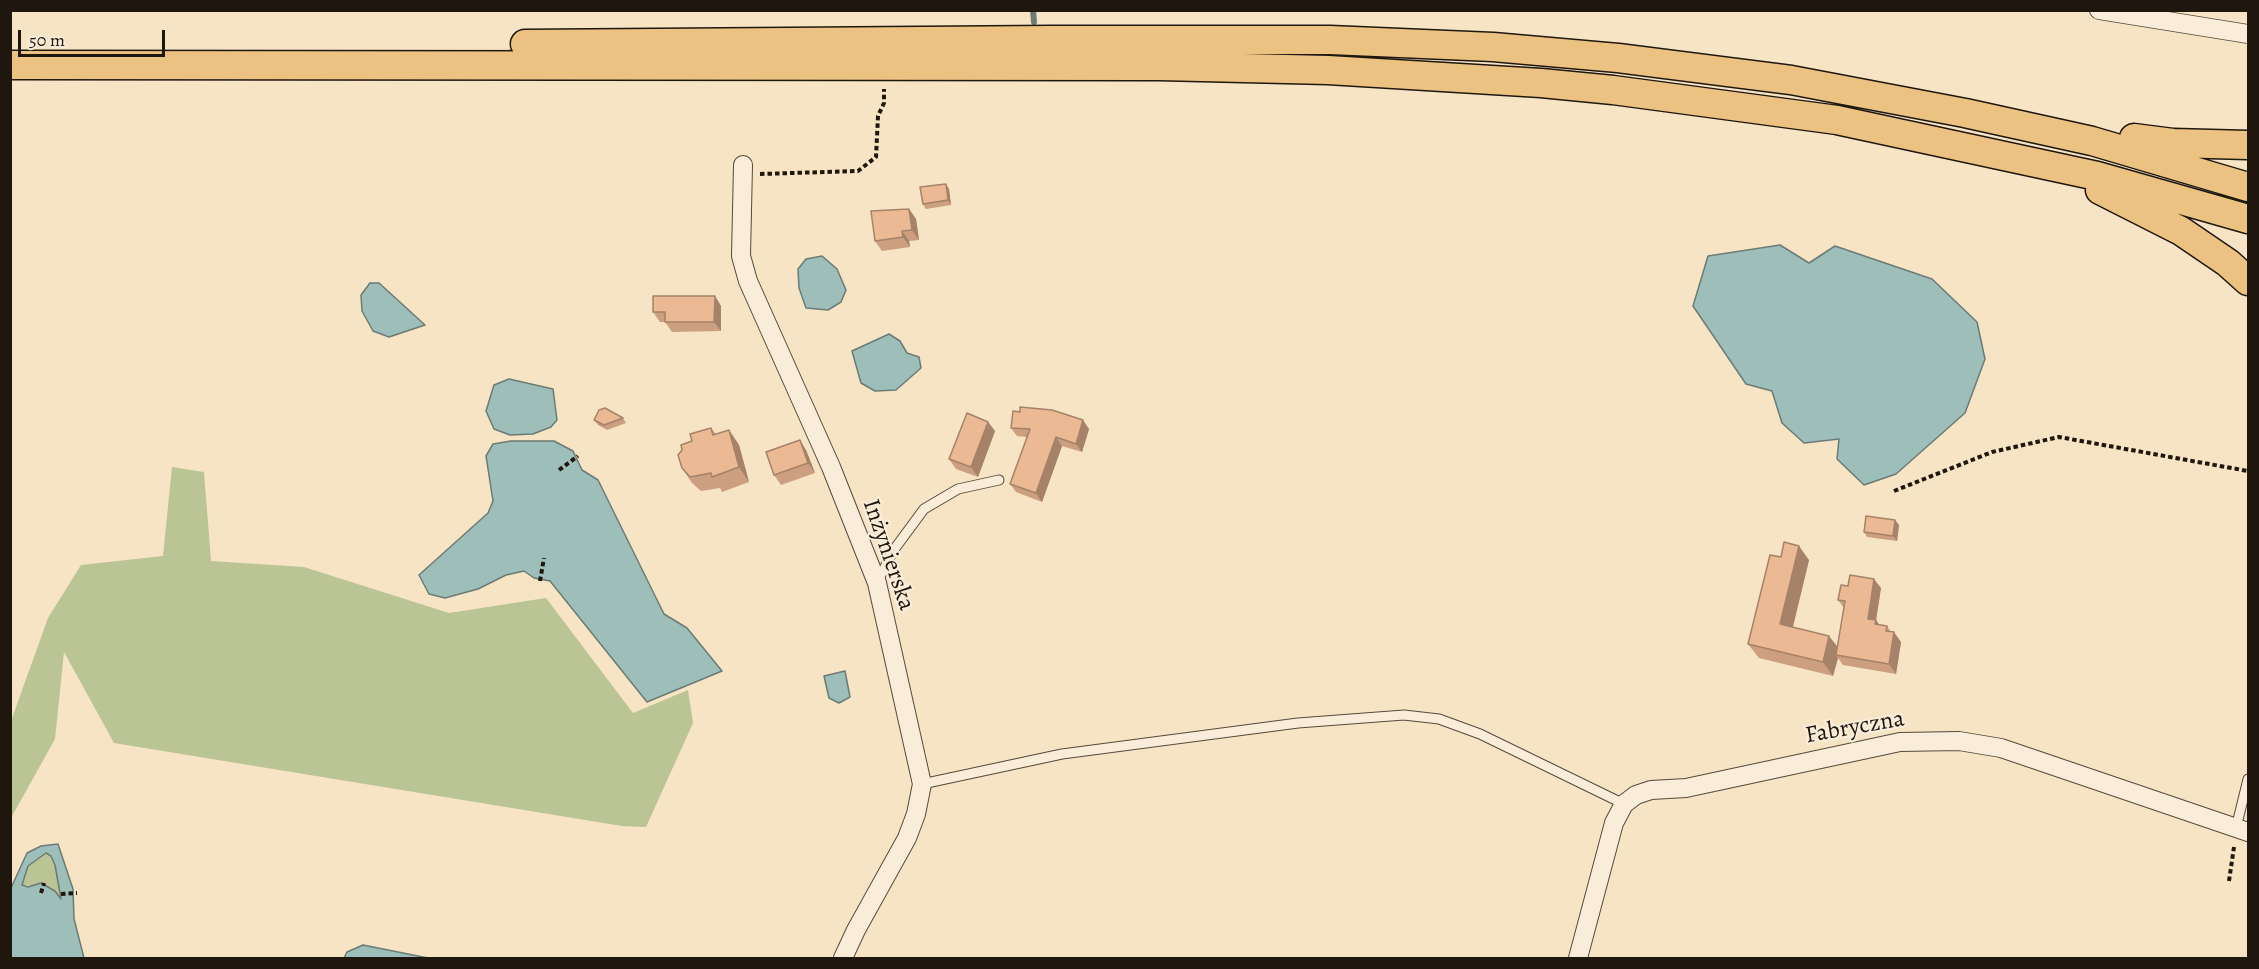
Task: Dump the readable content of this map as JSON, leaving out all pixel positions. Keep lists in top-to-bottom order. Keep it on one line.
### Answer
{"streets":{"street":["Inżynierska","Fabryczna"]},"scale_bar":"50 m"}
